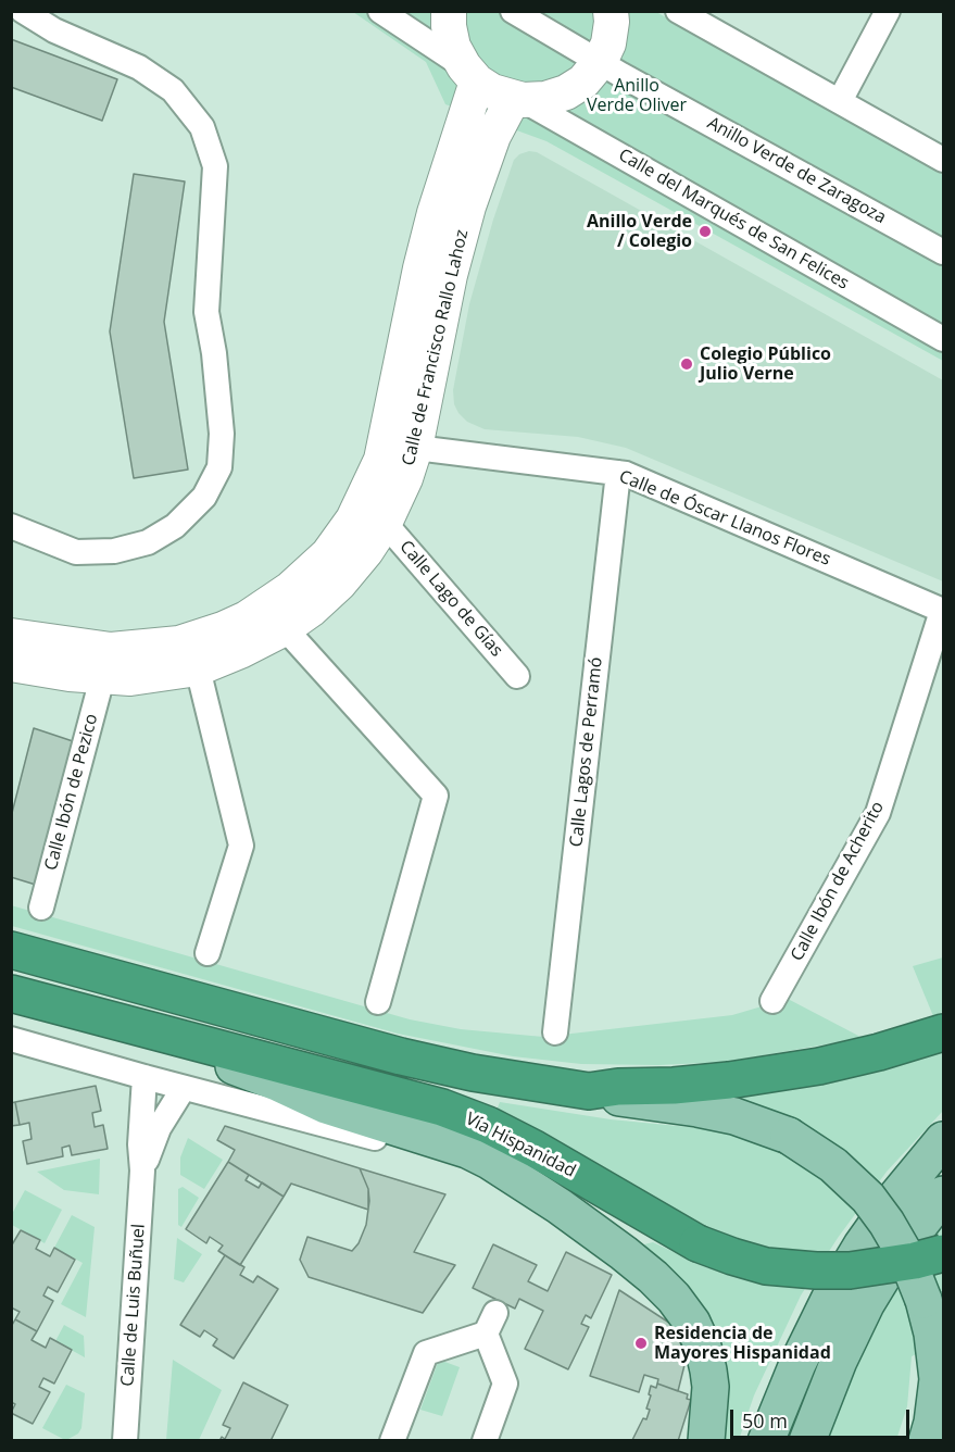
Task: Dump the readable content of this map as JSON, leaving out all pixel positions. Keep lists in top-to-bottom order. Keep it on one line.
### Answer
{"streets":{"highway":["Vía Hispanidad"],"street":["Anillo Verde de Zaragoza","Calle del Marqués de San Felices","Calle de Francisco Rallo Lahoz","Calle de Óscar Llanos Flores","Calle Lago de Gías","Calle Lagos de Perramó","Calle Ibón de Pezico","Calle Ibón de Acherito","Calle de Luis Buñuel"]},"crossings":[["Calle del Marqués de San Felices","Calle de Francisco Rallo Lahoz"],["Calle de Francisco Rallo Lahoz","Calle de Óscar Llanos Flores"],["Calle de Francisco Rallo Lahoz","Calle Lago de Gías"],["Calle de Francisco Rallo Lahoz","Calle Ibón de Pezico"],["Calle de Óscar Llanos Flores","Calle Lagos de Perramó"],["Calle de Óscar Llanos Flores","Calle Ibón de Acherito"],["Vía Hispanidad","Calle de Luis Buñuel"]],"parks":["Anillo Verde Oliver"],"places":["Anillo Verde / Colegio","Colegio Público Julio Verne","Residencia de Mayores Hispanidad"],"scale_bar":"50 m"}
